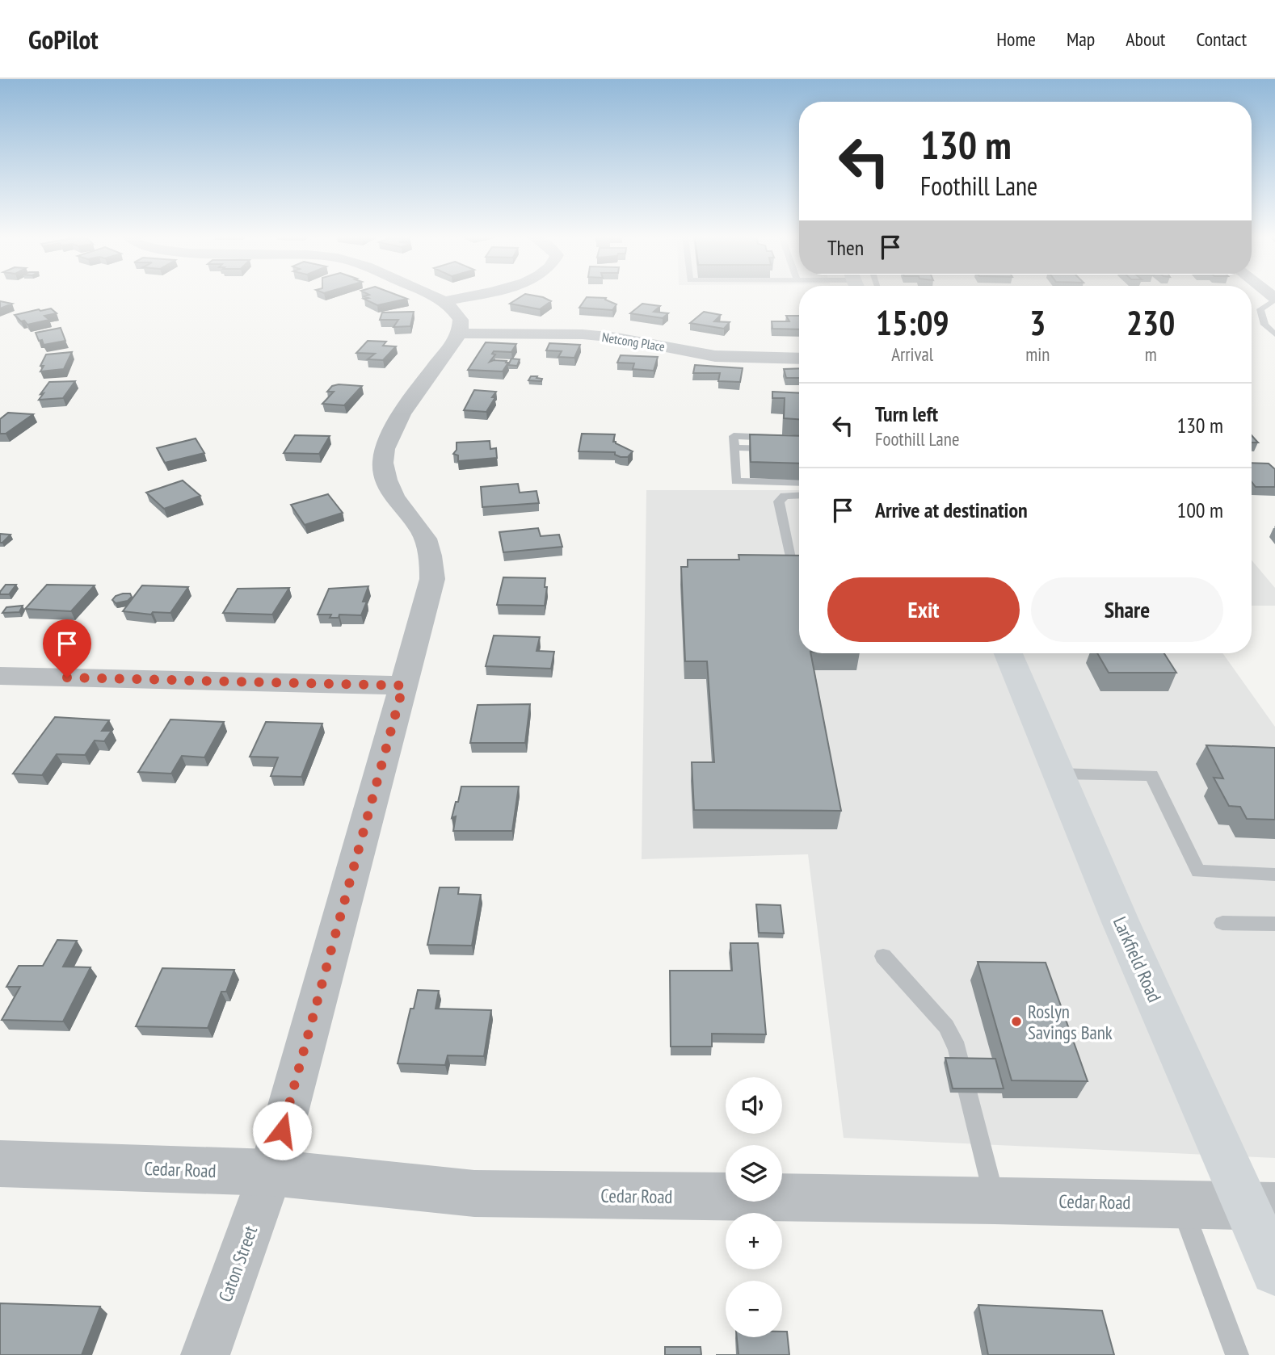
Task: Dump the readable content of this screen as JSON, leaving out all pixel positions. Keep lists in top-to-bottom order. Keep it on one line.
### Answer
{"streets":{"main road":["Larkfield Road"],"street":["Netcong Place","Cedar Road","Caton Street"]},"crossings":[["Netcong Place","Caton Street"],["Larkfield Road","Cedar Road"],["Cedar Road","Caton Street"]],"places":["Roslyn Savings Bank"],"page":{"header":"GoPilot","nav":["Home","Map","About","Contact"],"turn":["130 m","Foothill Lane"],"then":"Then","eta":["15:09","Arrival","3","min","230","m"],"list":[{"name":"Turn left","note":"Foothill Lane","value":"130 m"},{"name":"Arrive at destination","value":"100 m"}],"buttons":["Exit","Share"],"map_buttons":["+","−"]}}
